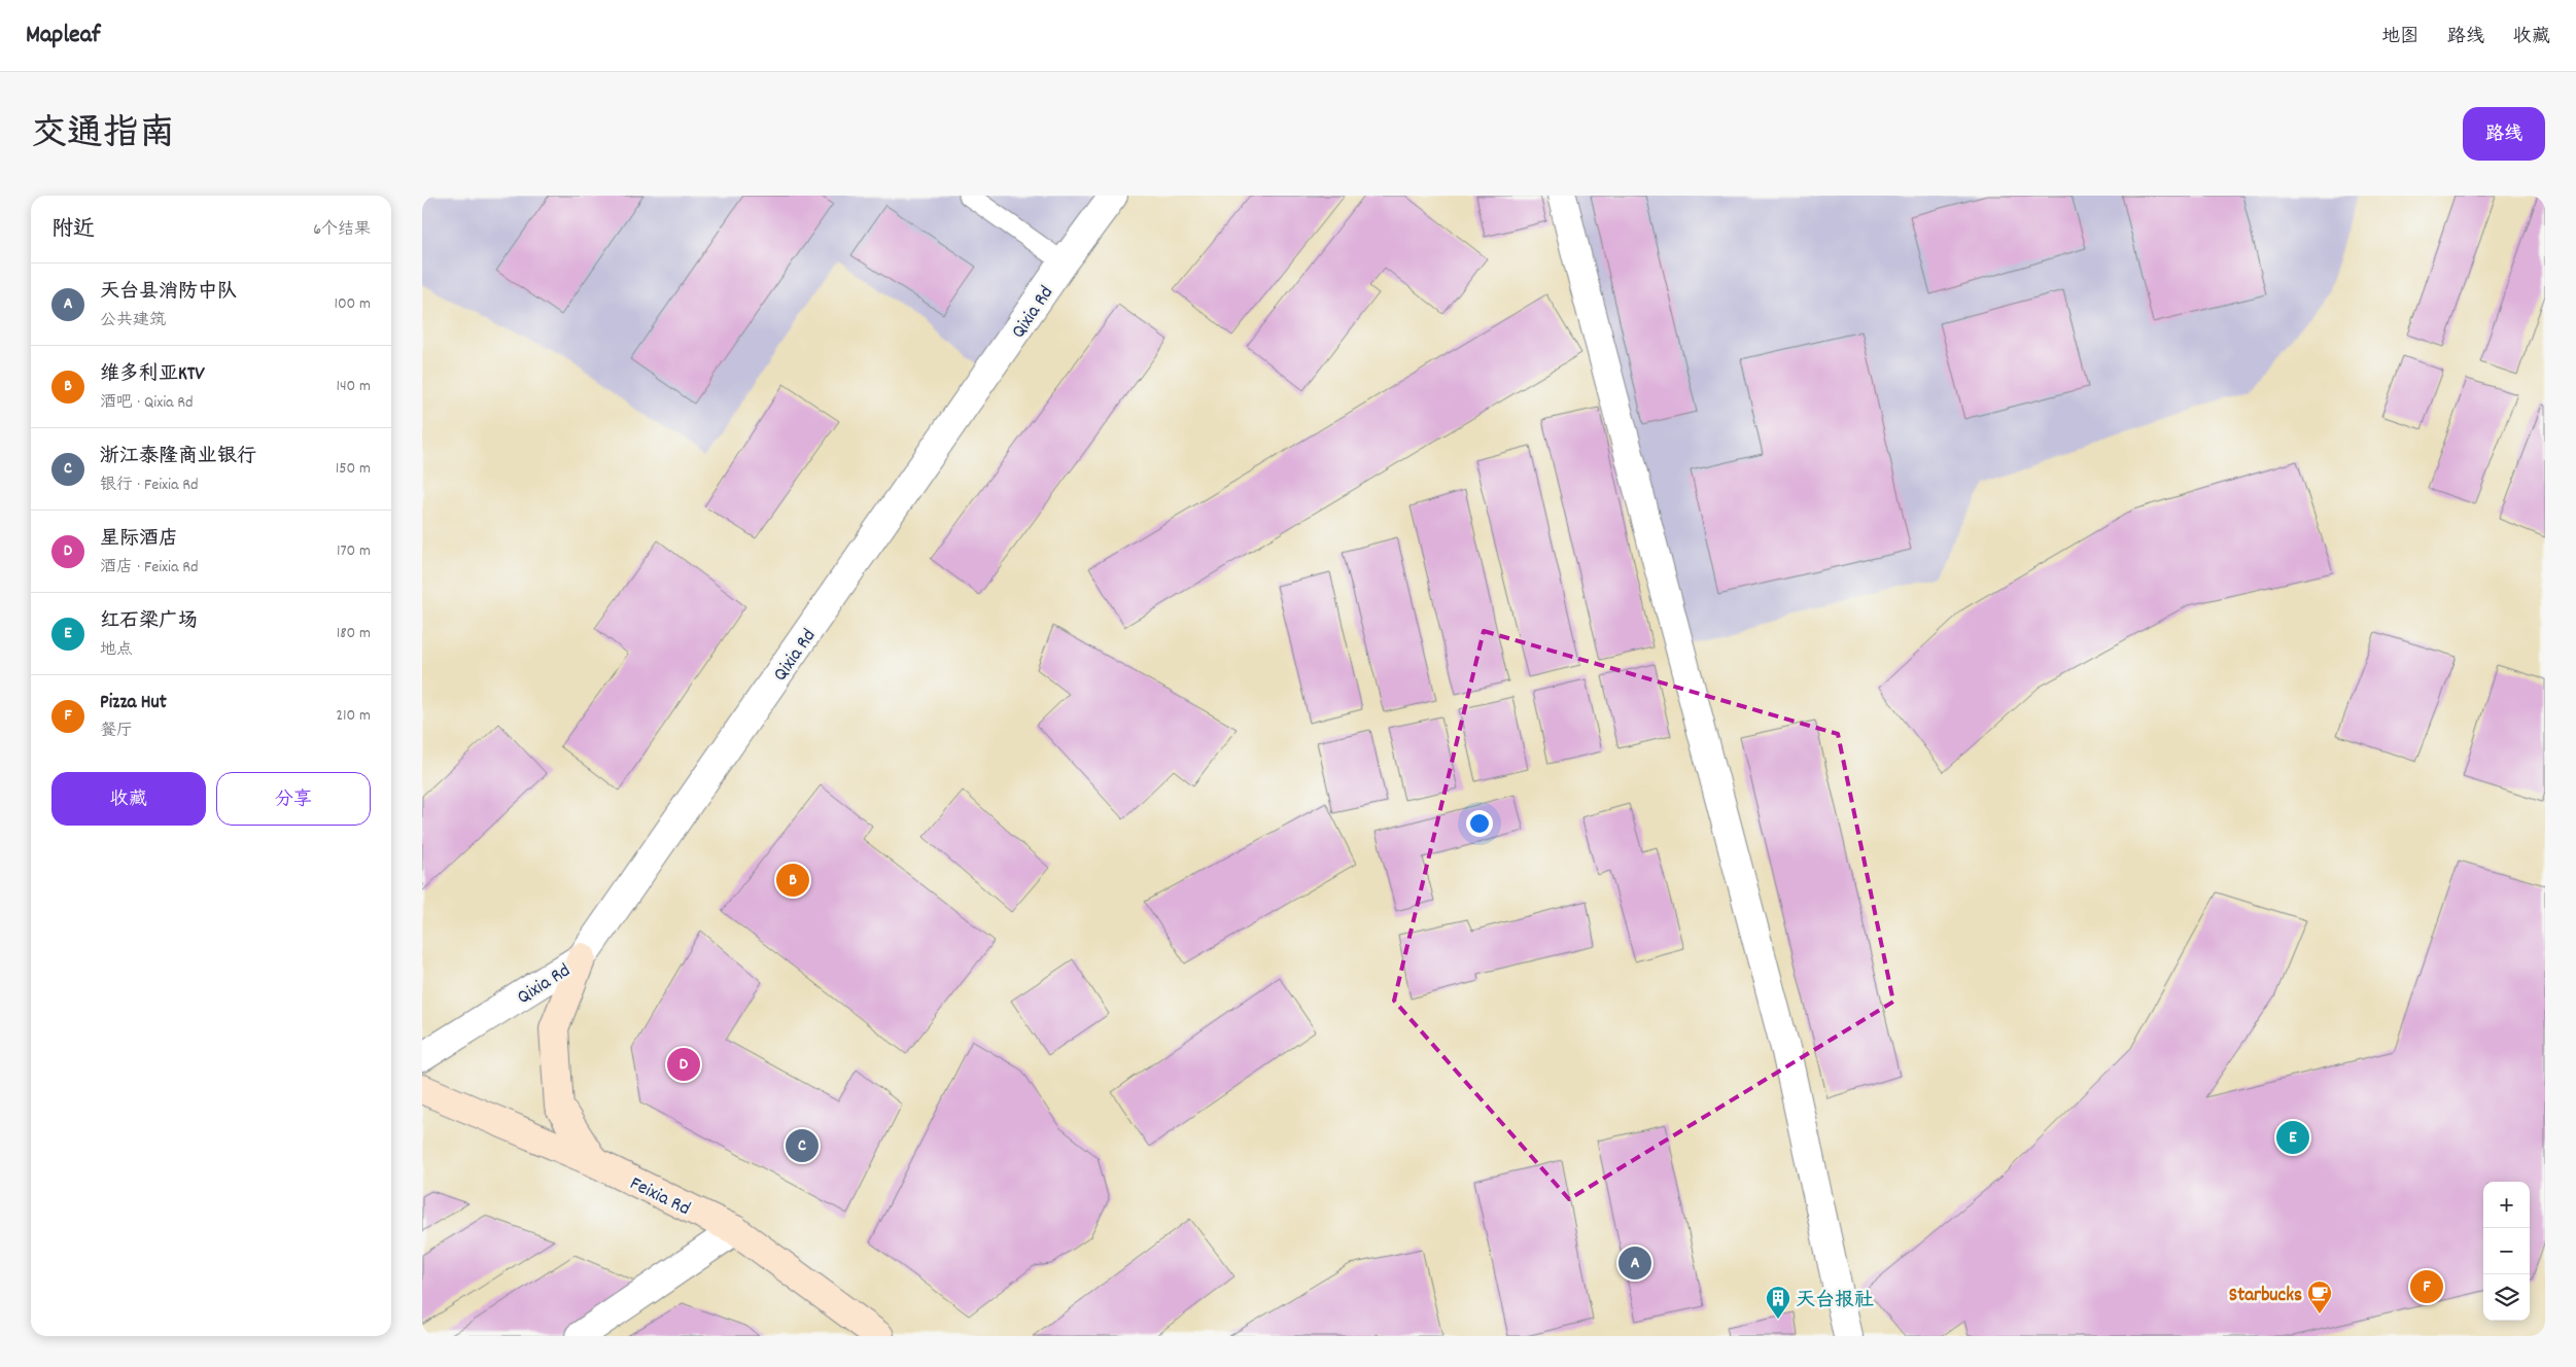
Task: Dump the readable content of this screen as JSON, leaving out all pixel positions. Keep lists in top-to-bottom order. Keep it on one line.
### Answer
{"streets":{"main road":["Feixia Rd"],"street":["Qixia Rd"]},"places":{"cafe":["Starbucks"],"building":["天台报社"]},"page":{"header":"Mapleaf","nav":["地图","路线","收藏"],"title":"交通指南","buttons":["路线",["收藏","分享"]],"heading":["附近","6个结果"],"list":[{"mark":"A","name":"天台县消防中队","note":"公共建筑","value":"100 m"},{"mark":"B","name":"维多利亚KTV","note":"酒吧 · Qixia Rd","value":"140 m"},{"mark":"C","name":"浙江泰隆商业银行","note":"银行 · Feixia Rd","value":"150 m"},{"mark":"D","name":"星际酒店","note":"酒店 · Feixia Rd","value":"170 m"},{"mark":"E","name":"红石梁广场","note":"地点","value":"180 m"},{"mark":"F","name":"Pizza Hut","note":"餐厅","value":"210 m"}],"pins":["B","D","E","C","A","F"],"map_buttons":["+","−"]}}
